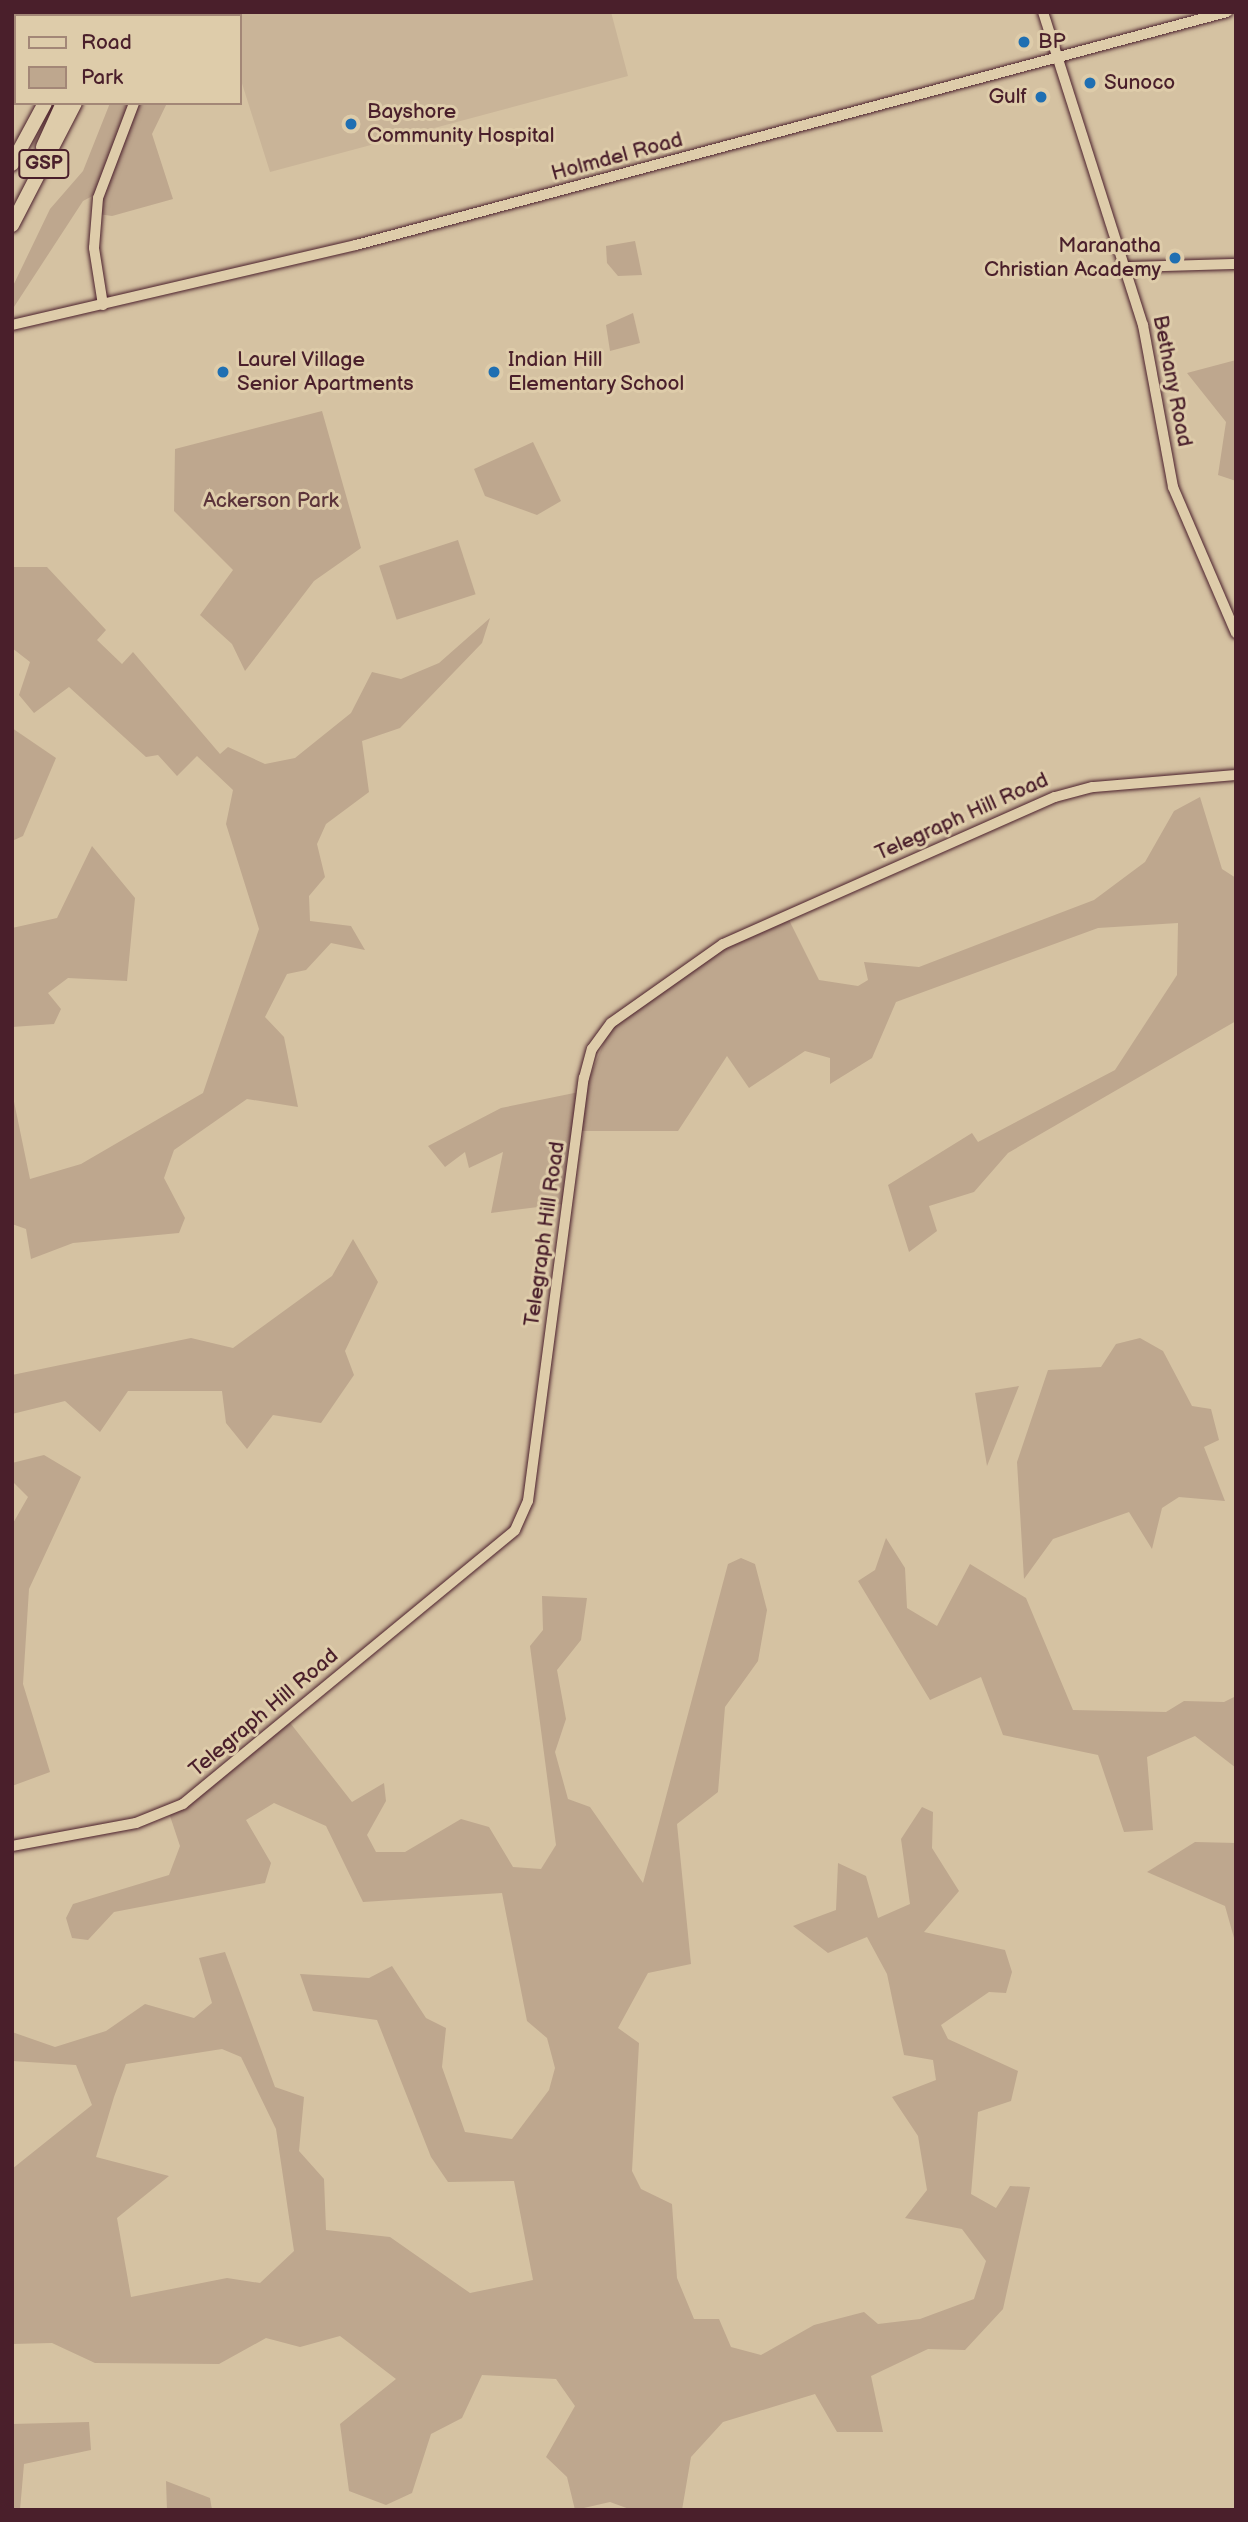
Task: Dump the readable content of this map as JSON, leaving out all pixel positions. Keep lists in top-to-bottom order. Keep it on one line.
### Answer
{"streets":{"highway":["GSP"],"street":["Holmdel Road","Bethany Road","Telegraph Hill Road"]},"crossings":[["Holmdel Road","Bethany Road"]],"parks":["Ackerson Park"],"places":["BP","Sunoco","Gulf","Bayshore Community Hospital","Maranatha Christian Academy","Laurel Village Senior Apartments","Indian Hill Elementary School"],"legend":["Road","Park"]}
